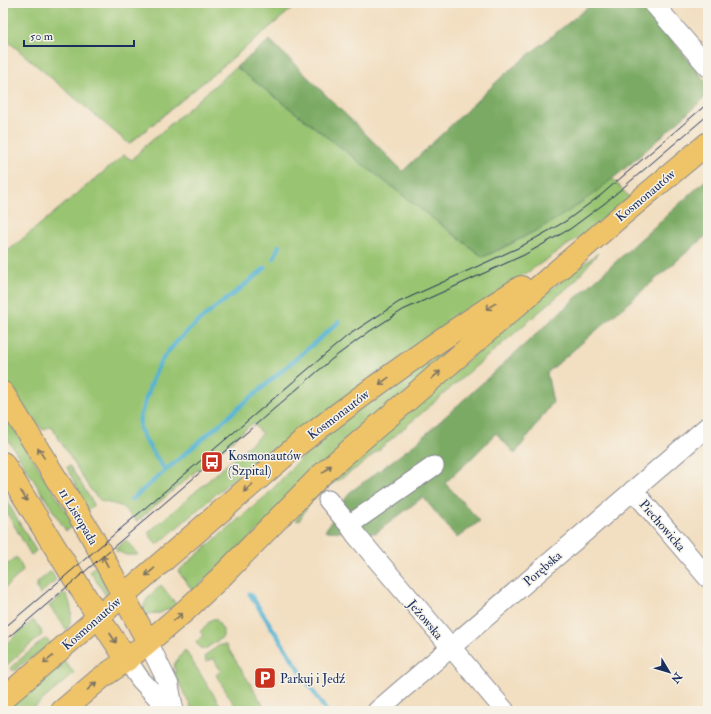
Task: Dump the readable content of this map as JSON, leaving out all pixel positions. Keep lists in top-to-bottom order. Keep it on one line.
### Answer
{"streets":{"main road":["Kosmonautów","11 Listopada"],"street":["Piechowicka","Porębska","Jeżowska"]},"crossings":[["Kosmonautów","11 Listopada"],["Piechowicka","Porębska"],["Porębska","Jeżowska"]],"places":{"bus stop":["Kosmonautów (Szpital)"],"parking":["Parkuj i Jedź"]},"scale_bar":"50 m","north":"bottom right"}
